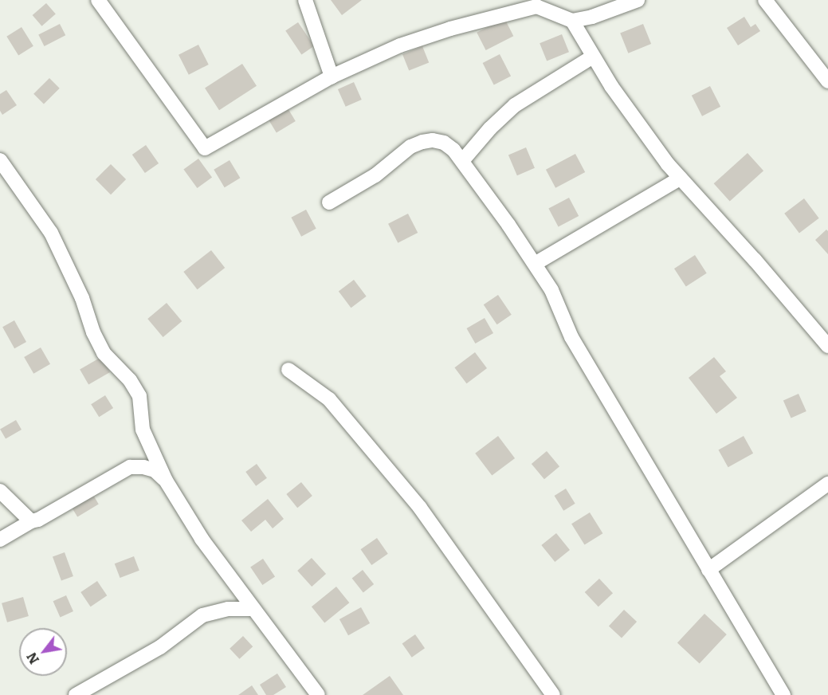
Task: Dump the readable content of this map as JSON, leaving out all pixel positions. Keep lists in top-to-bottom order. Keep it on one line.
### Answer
{"north":"bottom left"}
